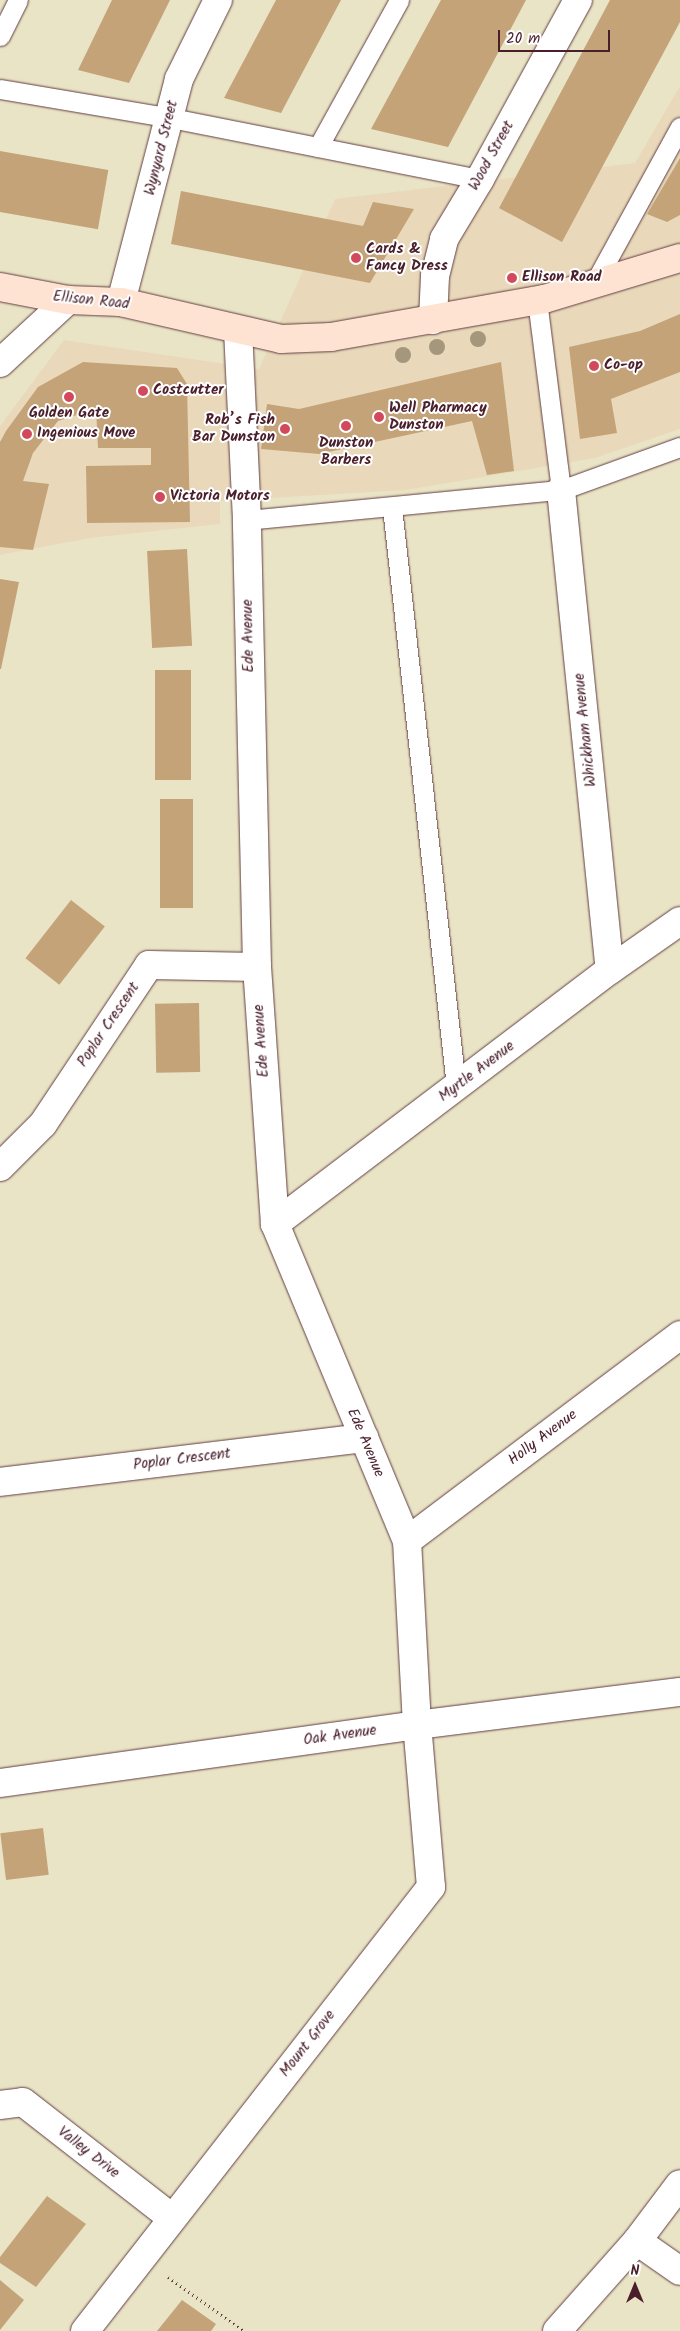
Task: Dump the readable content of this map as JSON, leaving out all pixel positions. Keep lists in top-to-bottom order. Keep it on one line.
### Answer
{"streets":{"street":["Wynyard Street","Wood Street","Ellison Road","Ede Avenue","Whickham Avenue","Poplar Crescent","Myrtle Avenue","Holly Avenue","Oak Avenue","Mount Grove","Valley Drive"]},"crossings":[["Wynyard Street","Ellison Road"],["Wood Street","Ellison Road"],["Ellison Road","Ede Avenue"],["Ede Avenue","Poplar Crescent"],["Ede Avenue","Myrtle Avenue"],["Ede Avenue","Holly Avenue"],["Ede Avenue","Oak Avenue"],["Ede Avenue","Mount Grove"],["Whickham Avenue","Myrtle Avenue"],["Oak Avenue","Mount Grove"],["Mount Grove","Valley Drive"]],"places":["Cards & Fancy Dress","Ellison Road","Co-op","Costcutter","Golden Gate","Well Pharmacy Dunston","Dunston Barbers","Rob’s Fish Bar Dunston","Ingenious Move","Victoria Motors"],"scale_bar":"20 m","north":"top"}
